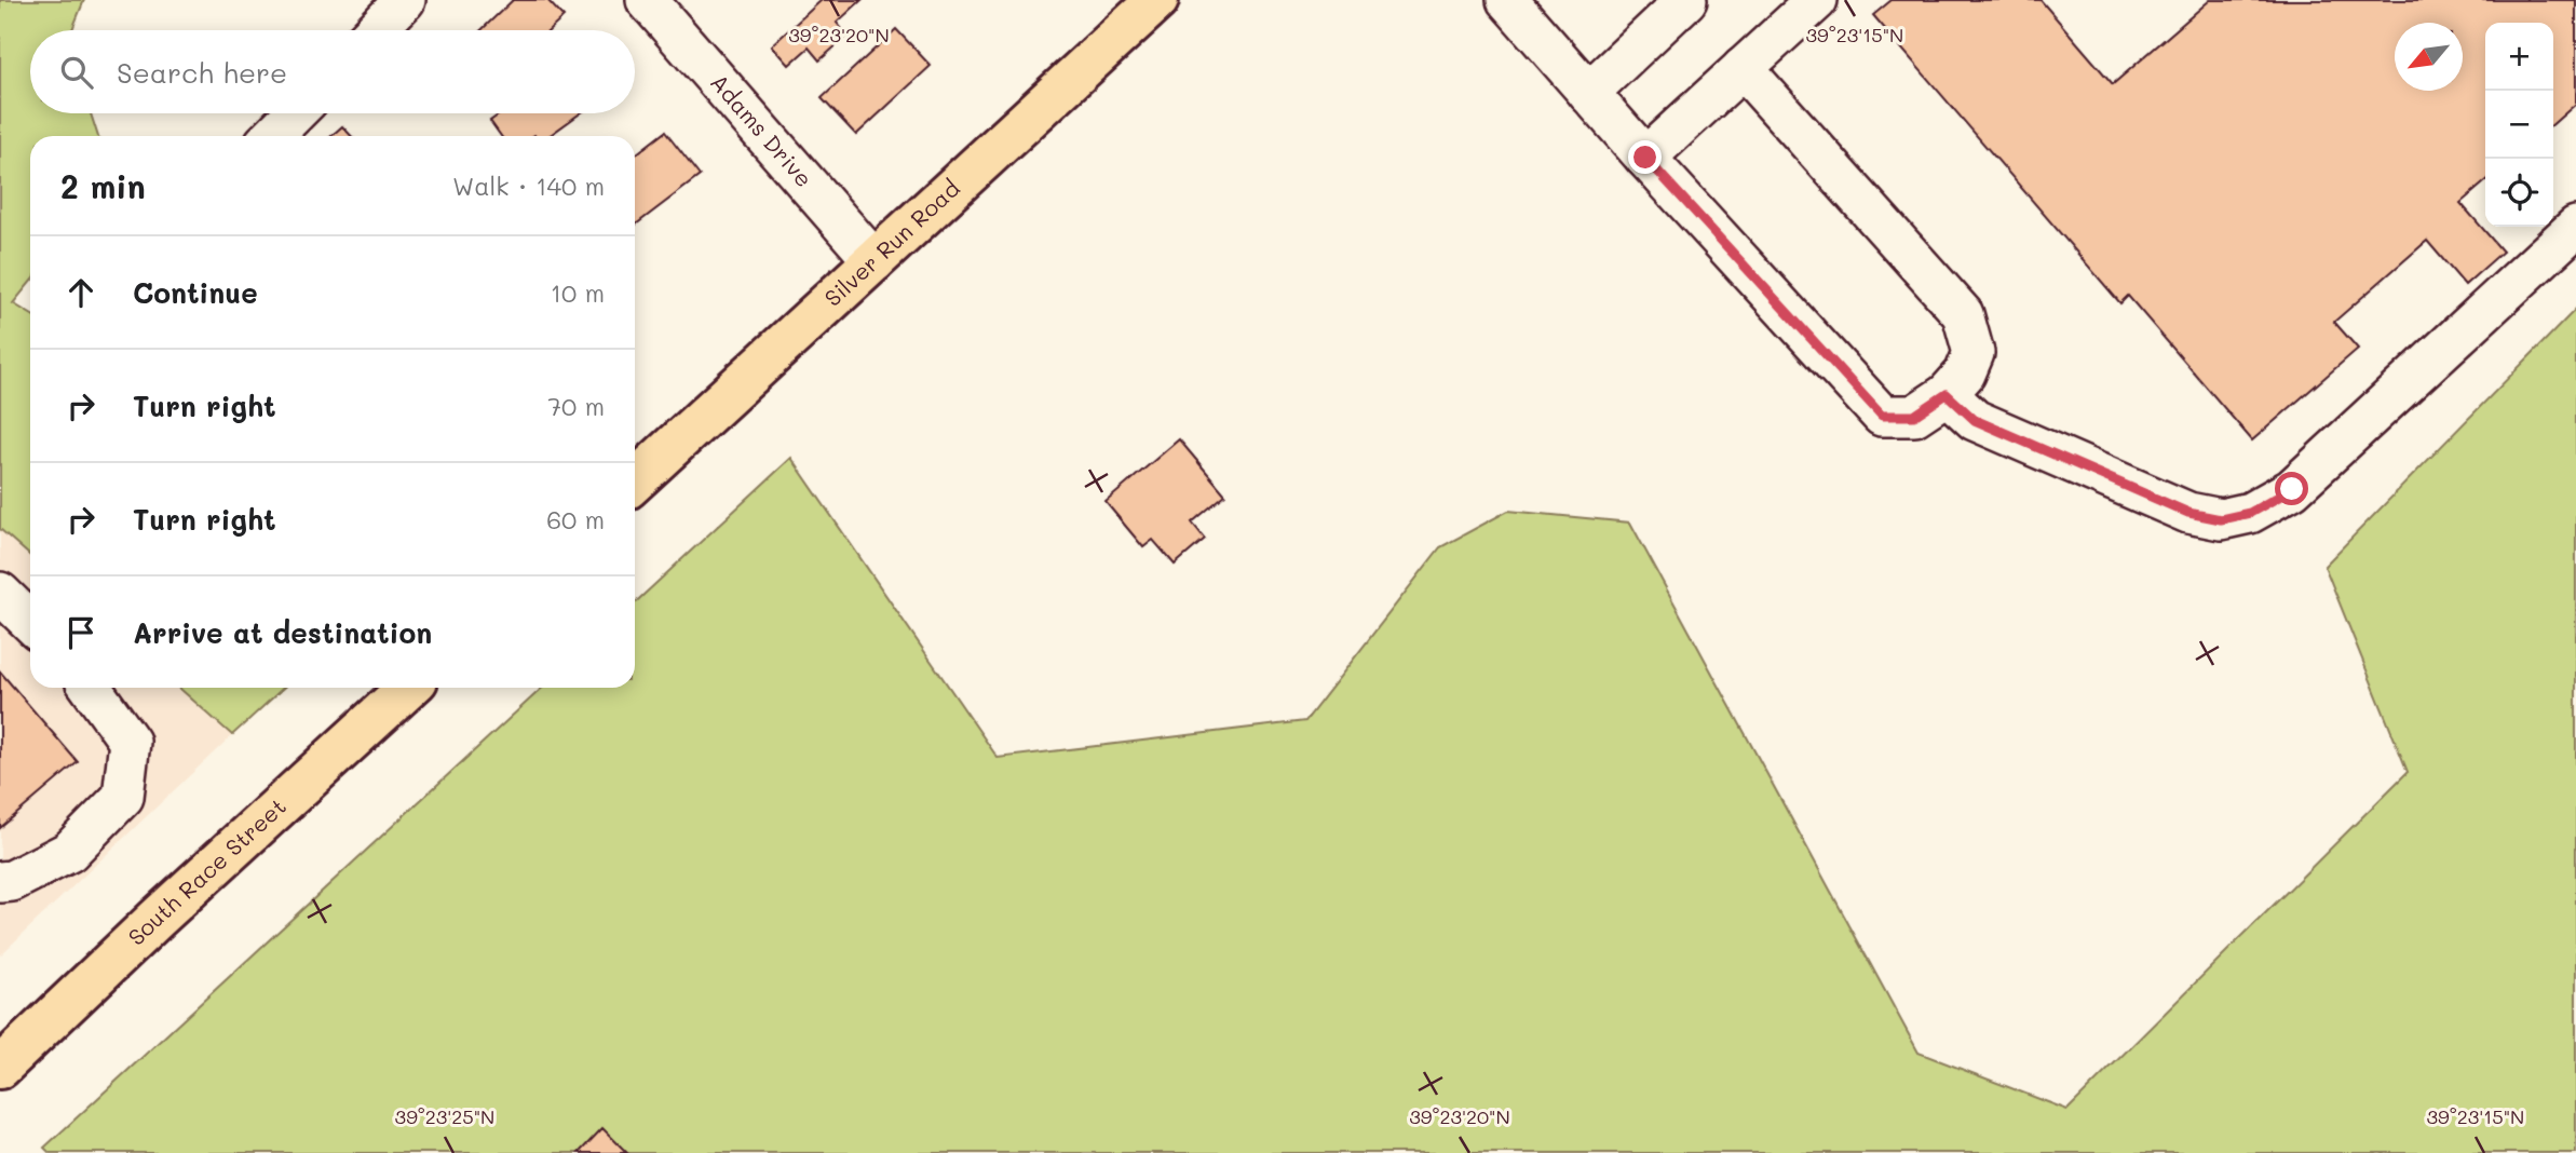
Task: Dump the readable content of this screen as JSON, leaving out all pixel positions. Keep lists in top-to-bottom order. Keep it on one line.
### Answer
{"streets":{"main road":["Silver Run Road","South Race Street"],"street":["Adams Drive"]},"crossings":[["Adams Drive","Silver Run Road"]],"north":"bottom left","page":{"map_buttons":["+","−"],"search":"Search here","heading":["2 min","Walk · 140 m"],"list":[["Continue","10 m"],["Turn right","70 m"],["Turn right","60 m"],"Arrive at destination"]},"coordinates":["39°23'20\"N","39°23'15\"N","39°23'25\"N"]}
